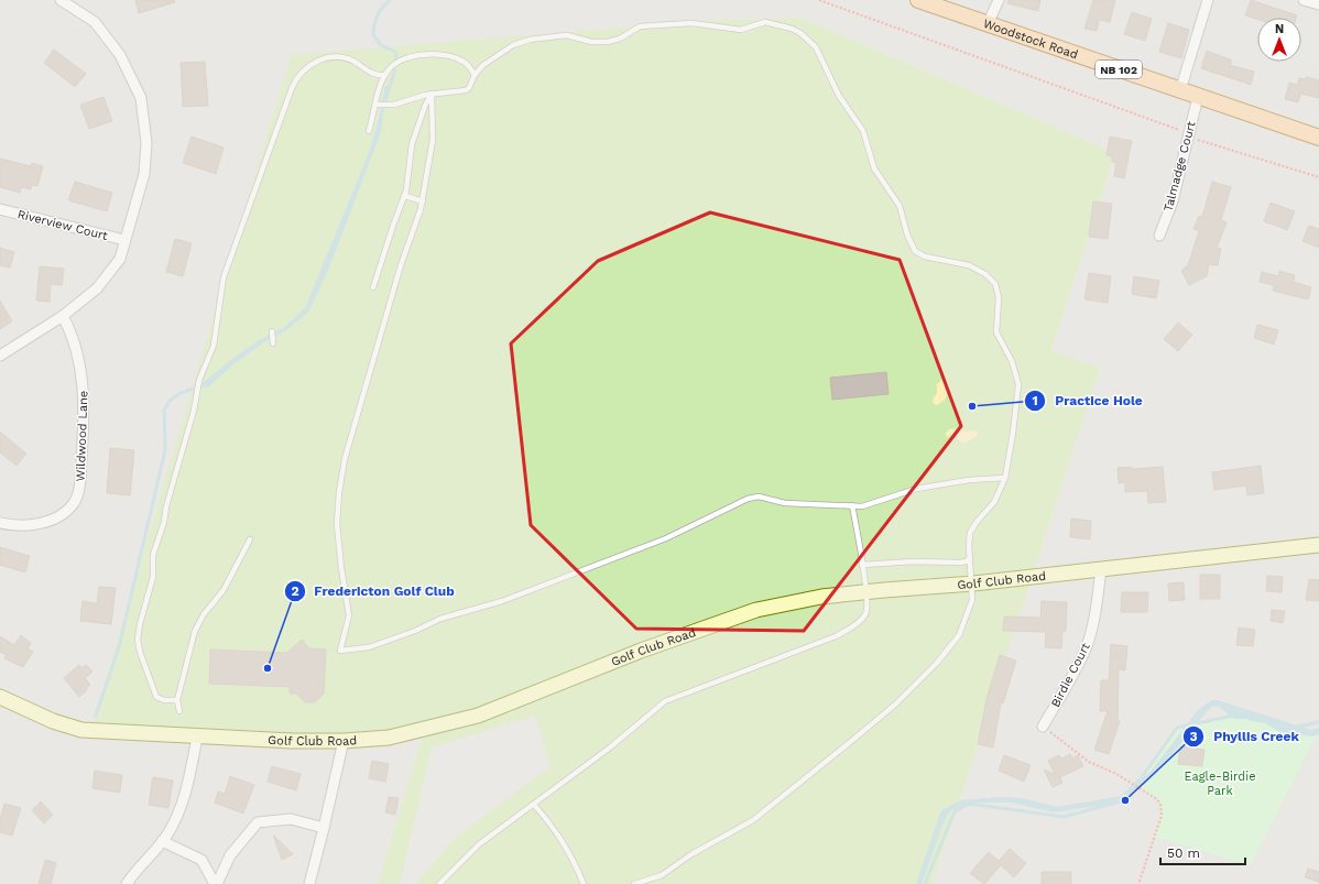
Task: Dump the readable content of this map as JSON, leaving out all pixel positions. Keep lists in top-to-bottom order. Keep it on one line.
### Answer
{"streets":{"main road":["Woodstock Road","NB 102"],"street":["Talmadge Court","Riverview Court","Wildwood Lane","Golf Club Road","Birdie Court"]},"crossings":[["Woodstock Road","Talmadge Court"],["Golf Club Road","Birdie Court"]],"parks":["Eagle-Birdie Park"],"places":["Practice Hole","Fredericton Golf Club","Phyllis Creek"],"scale_bar":"50 m","north":"top"}
